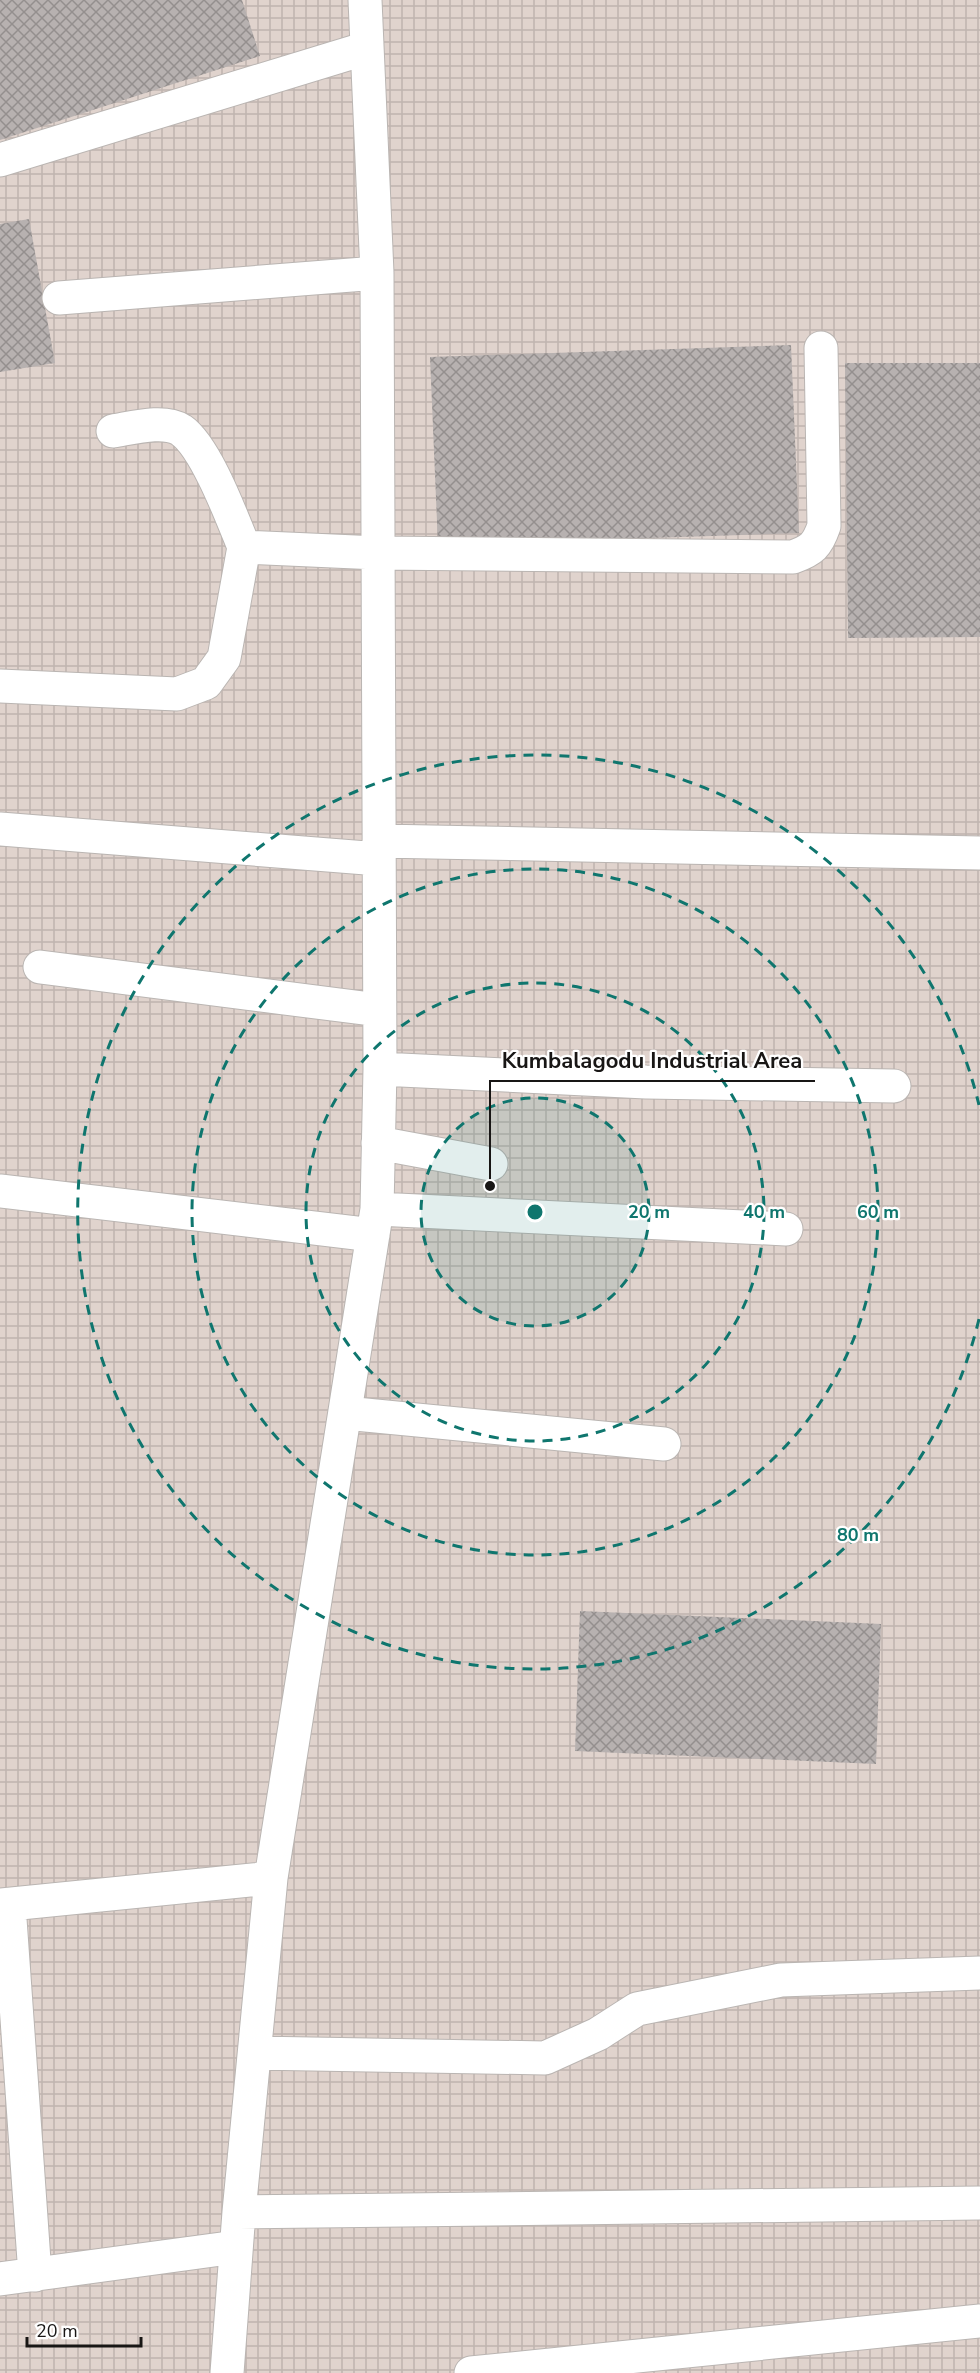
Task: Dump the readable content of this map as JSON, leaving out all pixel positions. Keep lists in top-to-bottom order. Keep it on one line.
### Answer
{"places":["Kumbalagodu Industrial Area"],"scale_bar":"20 m","rings":["20 m","40 m","60 m","80 m"]}
